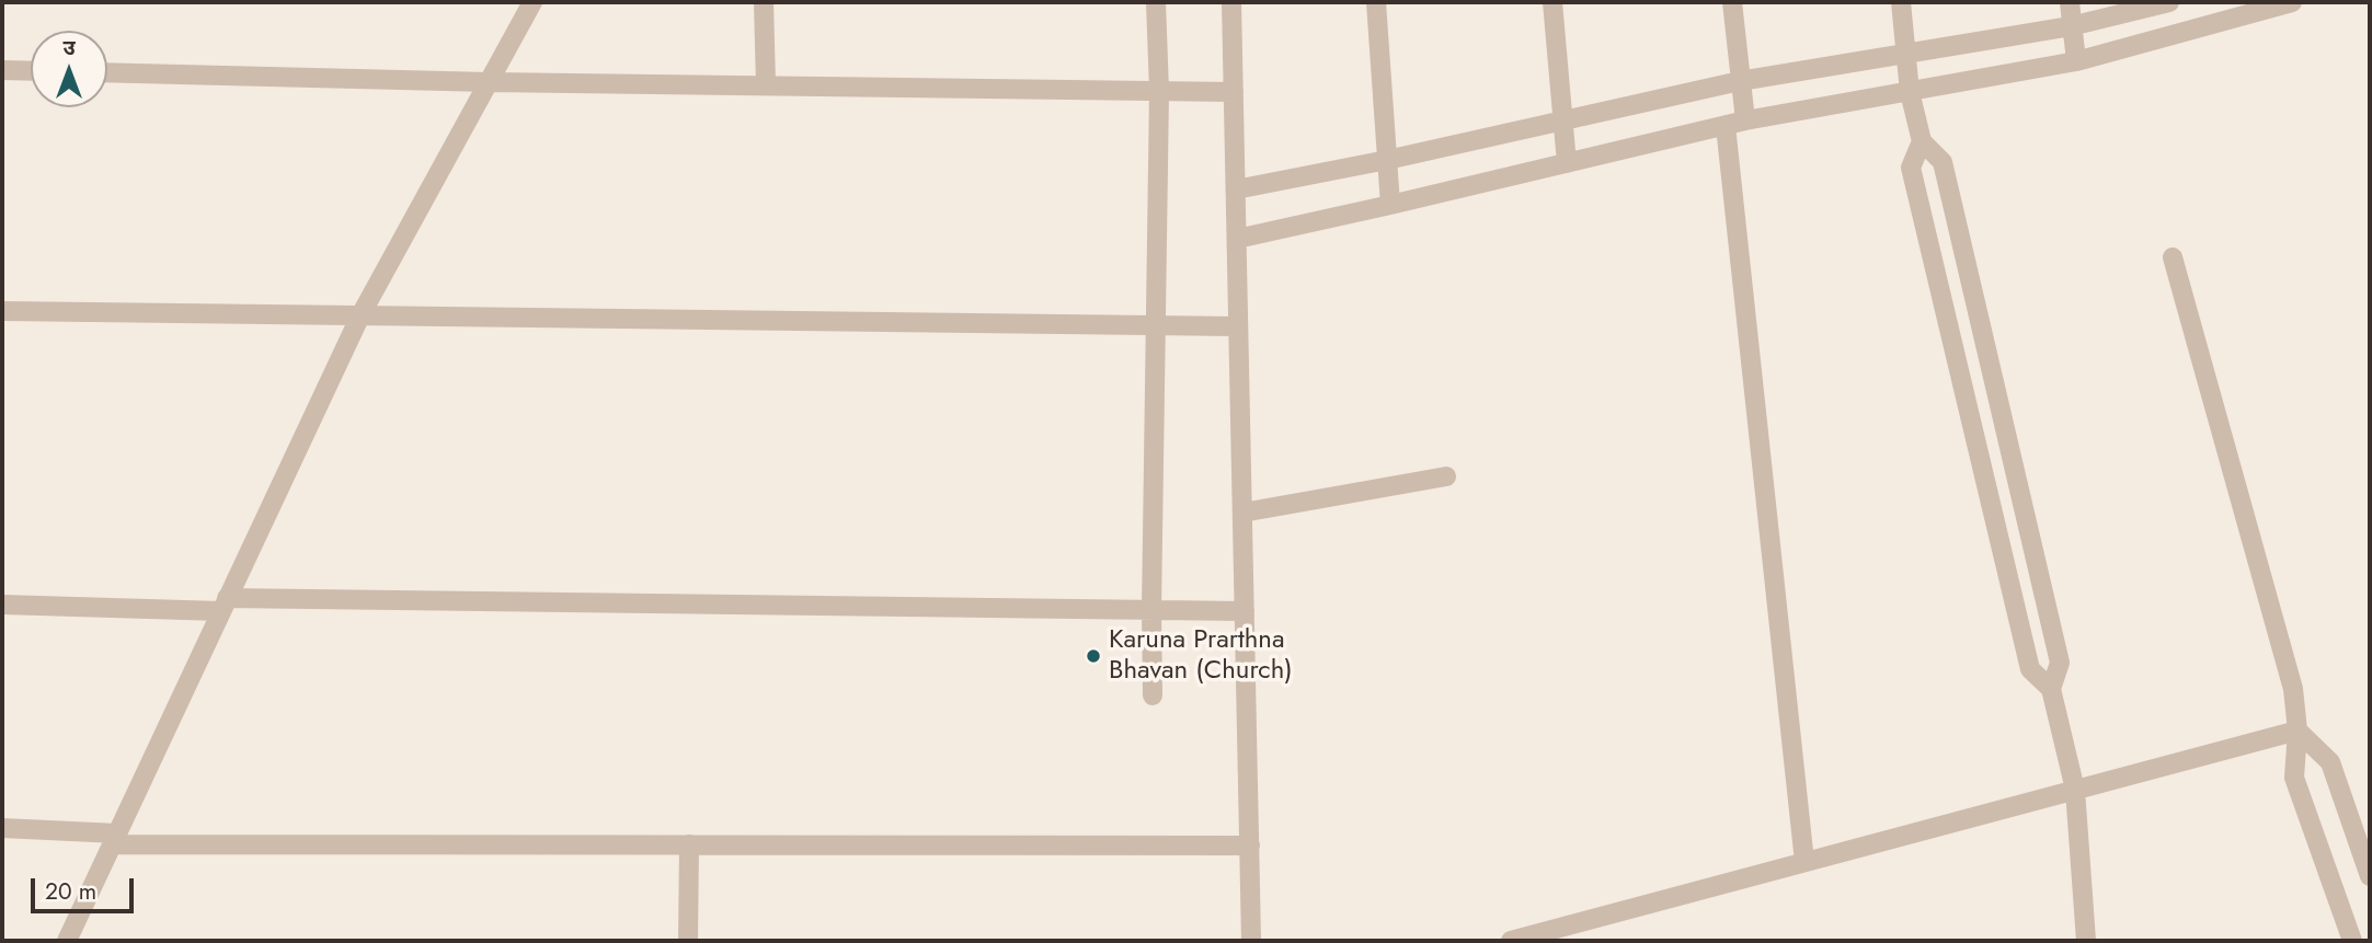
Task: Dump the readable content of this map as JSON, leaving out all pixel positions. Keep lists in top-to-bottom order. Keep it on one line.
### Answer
{"places":["Karuna Prarthna Bhavan (Church)"],"scale_bar":"20 m","north":"top"}
